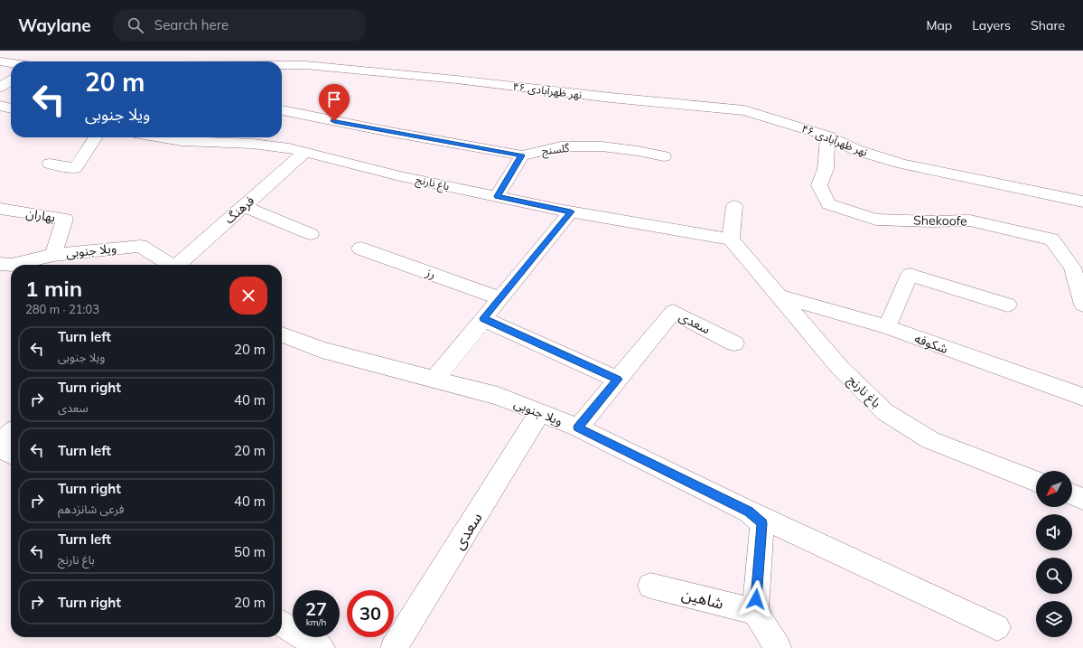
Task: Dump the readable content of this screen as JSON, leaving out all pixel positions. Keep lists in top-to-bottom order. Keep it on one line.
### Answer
{"streets":{"street":["نهر ظهرآبادی ۴۶","گلسنج","باغ نارنج","فرهنگ","بهاران","Shekoofe","ویلا جنوبی","رز","سعدی","شکوفه","شاهین"]},"crossings":[["نهر ظهرآبادی ۴۶","Shekoofe"],["باغ نارنج","فرهنگ"],["باغ نارنج","شکوفه"],["بهاران","ویلا جنوبی"],["ویلا جنوبی","سعدی"],["ویلا جنوبی","شاهین"]],"north":"bottom left","page":{"header":"Waylane","search":"Search here","nav":["Map","Layers","Share"],"turn":["20 m","ویلا جنوبی"],"heading":["1 min","280 m · 21:03"],"list":[{"name":"Turn left","note":"ویلا جنوبی","value":"20 m"},{"name":"Turn right","note":"سعدی","value":"40 m"},{"name":"Turn left","value":"20 m"},{"name":"Turn right","note":"فرعی شانزدهم","value":"40 m"},{"name":"Turn left","note":"باغ نارنج","value":"50 m"},{"name":"Turn right","value":"20 m"}],"speed":"27 km/h","limit":"30"}}
